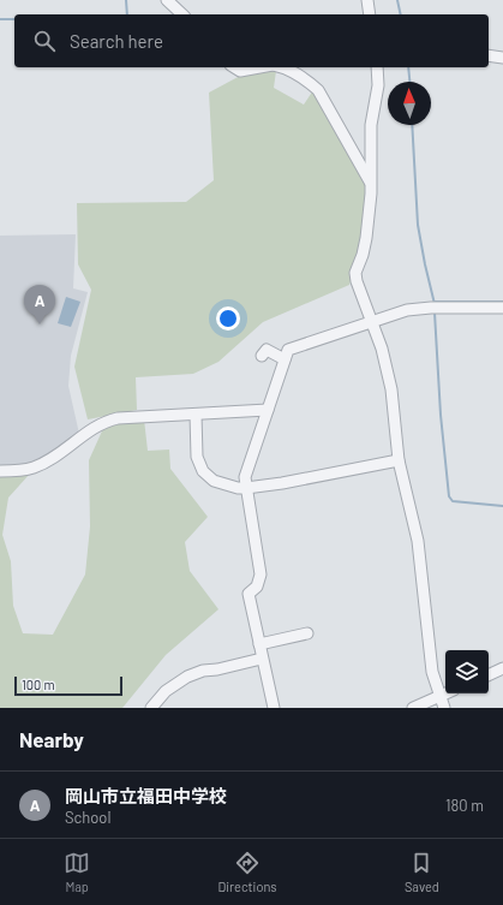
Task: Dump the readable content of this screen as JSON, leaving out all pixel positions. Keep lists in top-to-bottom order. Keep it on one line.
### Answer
{"scale_bar":"100 m","north":"top","page":{"search":"Search here","pins":"A","scale":"100 m","heading":"Nearby","list":[{"mark":"A","name":"岡山市立福田中学校","note":"School","value":"180 m"}],"nav":["Map","Directions","Saved"]}}
